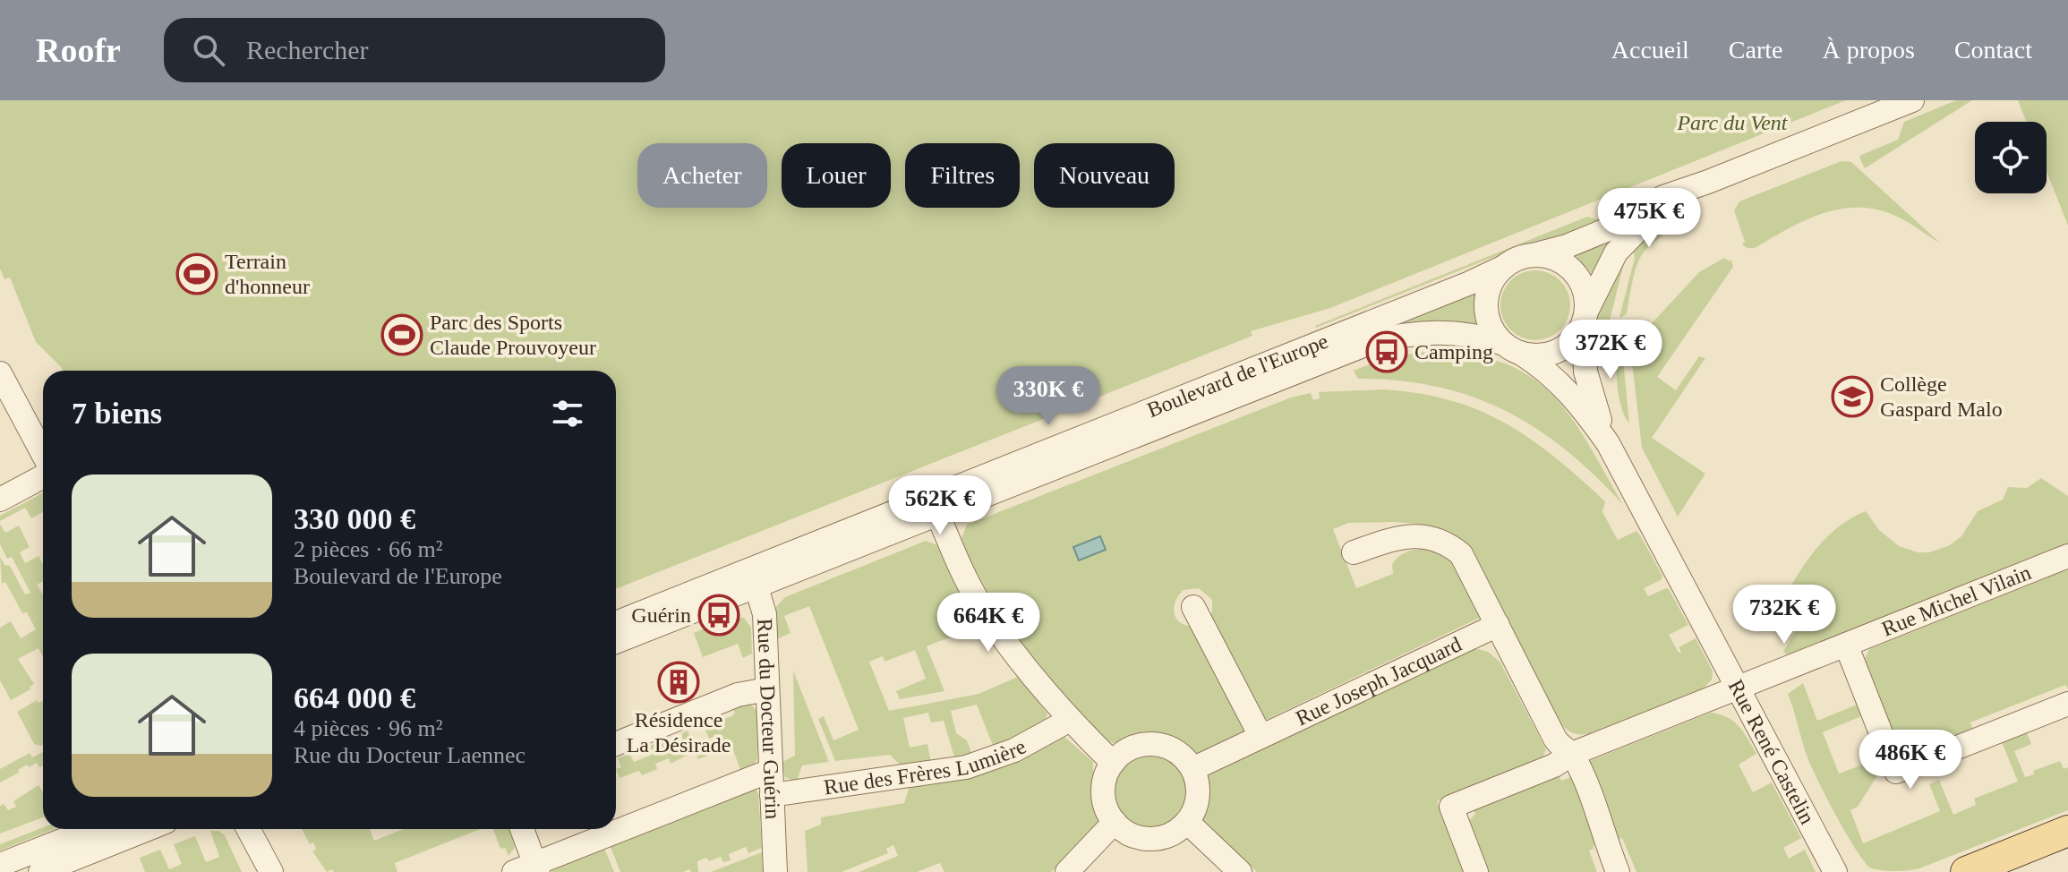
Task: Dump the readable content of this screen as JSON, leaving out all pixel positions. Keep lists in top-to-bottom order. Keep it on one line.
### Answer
{"streets":{"street":["Boulevard de l'Europe","Rue Michel Vilain","Rue Joseph Jacquard","Rue du Docteur Guérin","Rue René Castelin","Rue des Frères Lumière"]},"crossings":[["Boulevard de l'Europe","Rue du Docteur Guérin"],["Boulevard de l'Europe","Rue René Castelin"],["Rue Michel Vilain","Rue René Castelin"],["Rue du Docteur Guérin","Rue des Frères Lumière"]],"parks":["Parc du Vent"],"places":{"sports":["Terrain d'honneur","Parc des Sports Claude Prouvoyeur"],"bus stop":["Camping","Guérin"],"school or university":["Collège Gaspard Malo"],"building":["Résidence La Désirade"]},"page":{"header":"Roofr","search":"Rechercher","nav":["Accueil","Carte","À propos","Contact"],"chip":["Acheter","Louer","Filtres","Nouveau"],"price":["475K €","372K €","330K €","562K €","732K €","664K €","486K €"],"heading":"7 biens","list":[{"name":"330 000 €","note":"2 pièces · 66 m² · Boulevard de l'Europe"},{"name":"664 000 €","note":"4 pièces · 96 m² · Rue du Docteur Laennec"}]}}
